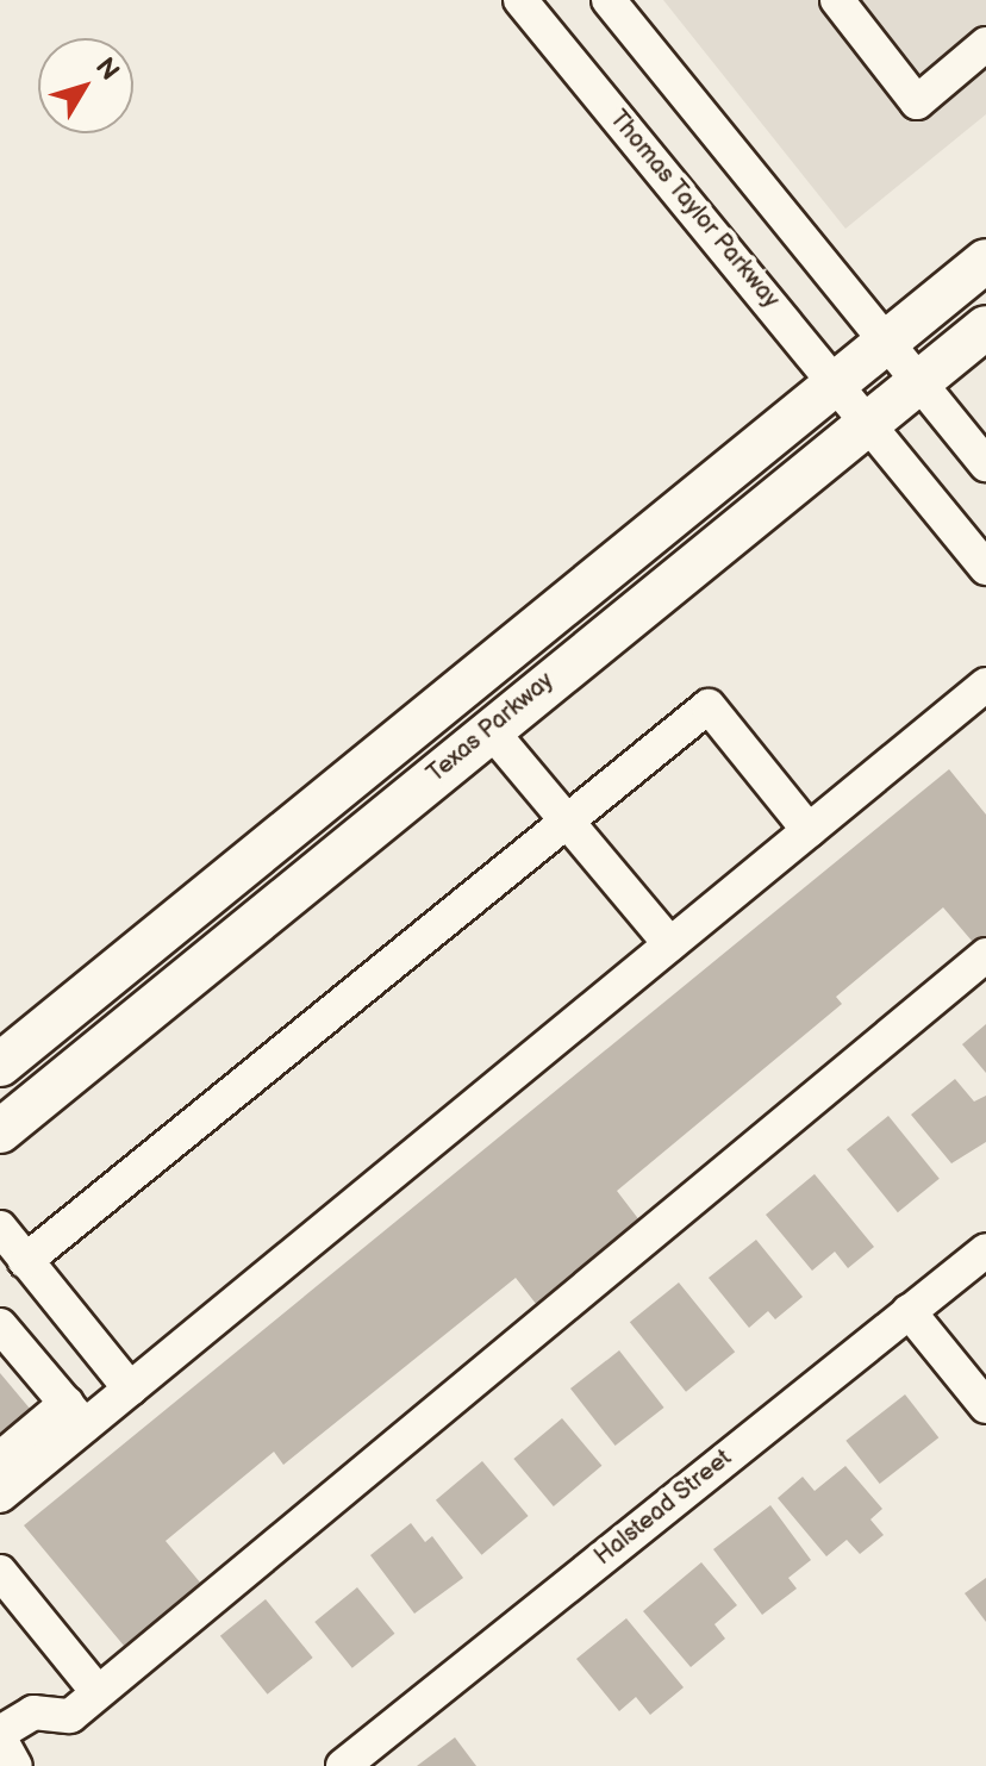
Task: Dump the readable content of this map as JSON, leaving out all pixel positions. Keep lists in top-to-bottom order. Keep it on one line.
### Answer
{"streets":{"main road":["Texas Parkway"],"street":["Thomas Taylor Parkway","Halstead Street"]},"crossings":[["Thomas Taylor Parkway","Texas Parkway"]],"north":"top right"}
